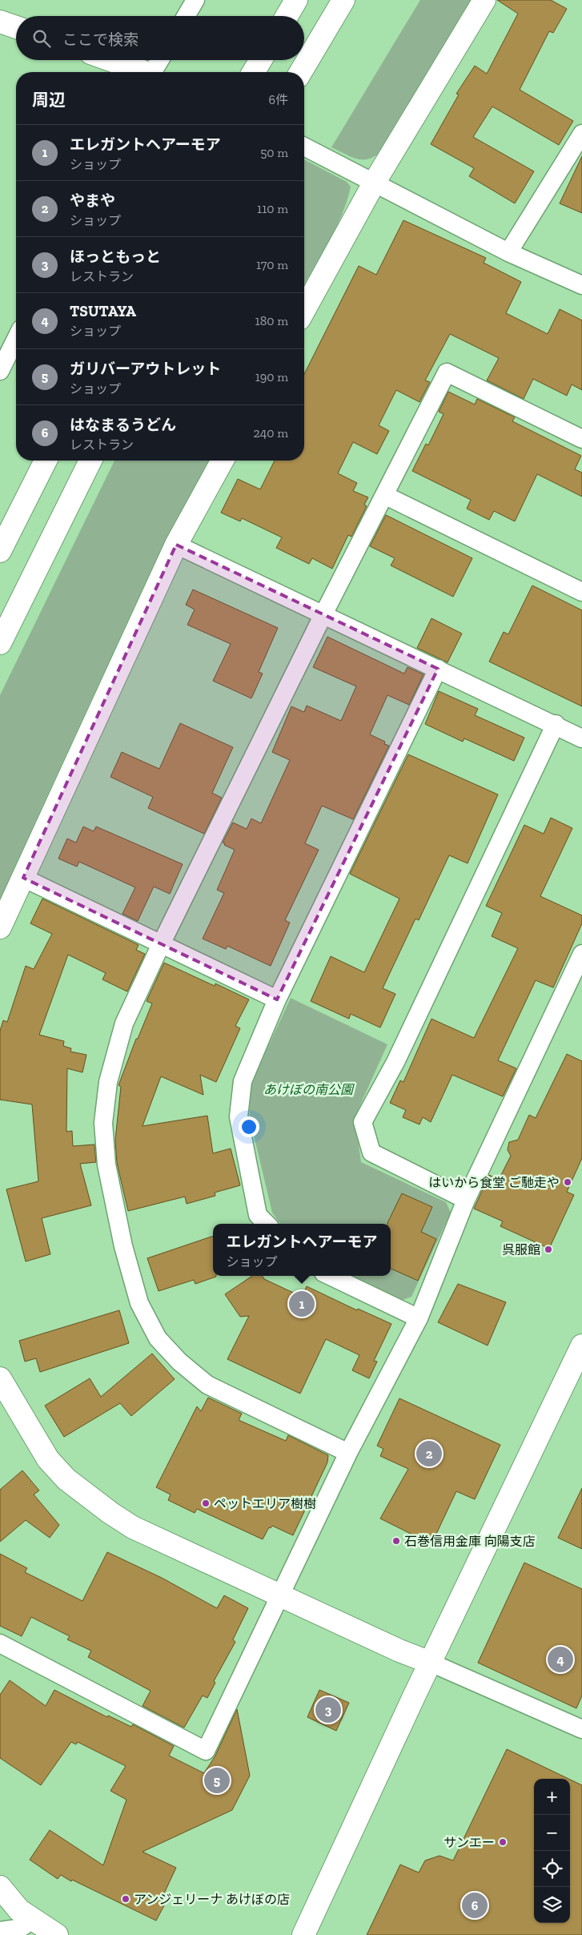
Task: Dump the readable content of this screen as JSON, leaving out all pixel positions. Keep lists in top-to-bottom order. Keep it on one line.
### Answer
{"parks":["あけぼの南公園"],"places":["はいから食堂 ご馳走や","呉服館","ペットエリア樹樹","石巻信用金庫 向陽支店","サンエー","アンジェリーナ あけぼの店"],"page":{"search":"ここで検索","heading":["周辺","6件"],"list":[{"mark":"1","name":"エレガントヘアーモア","note":"ショップ","value":"50 m"},{"mark":"2","name":"やまや","note":"ショップ","value":"110 m"},{"mark":"3","name":"ほっともっと","note":"レストラン","value":"170 m"},{"mark":"4","name":"TSUTAYA","note":"ショップ","value":"180 m"},{"mark":"5","name":"ガリバーアウトレット","note":"ショップ","value":"190 m"},{"mark":"6","name":"はなまるうどん","note":"レストラン","value":"240 m"}],"popup":["エレガントヘアーモア","ショップ"],"pins":["1","2","4","3","5","6"],"map_buttons":["+","−"]}}
